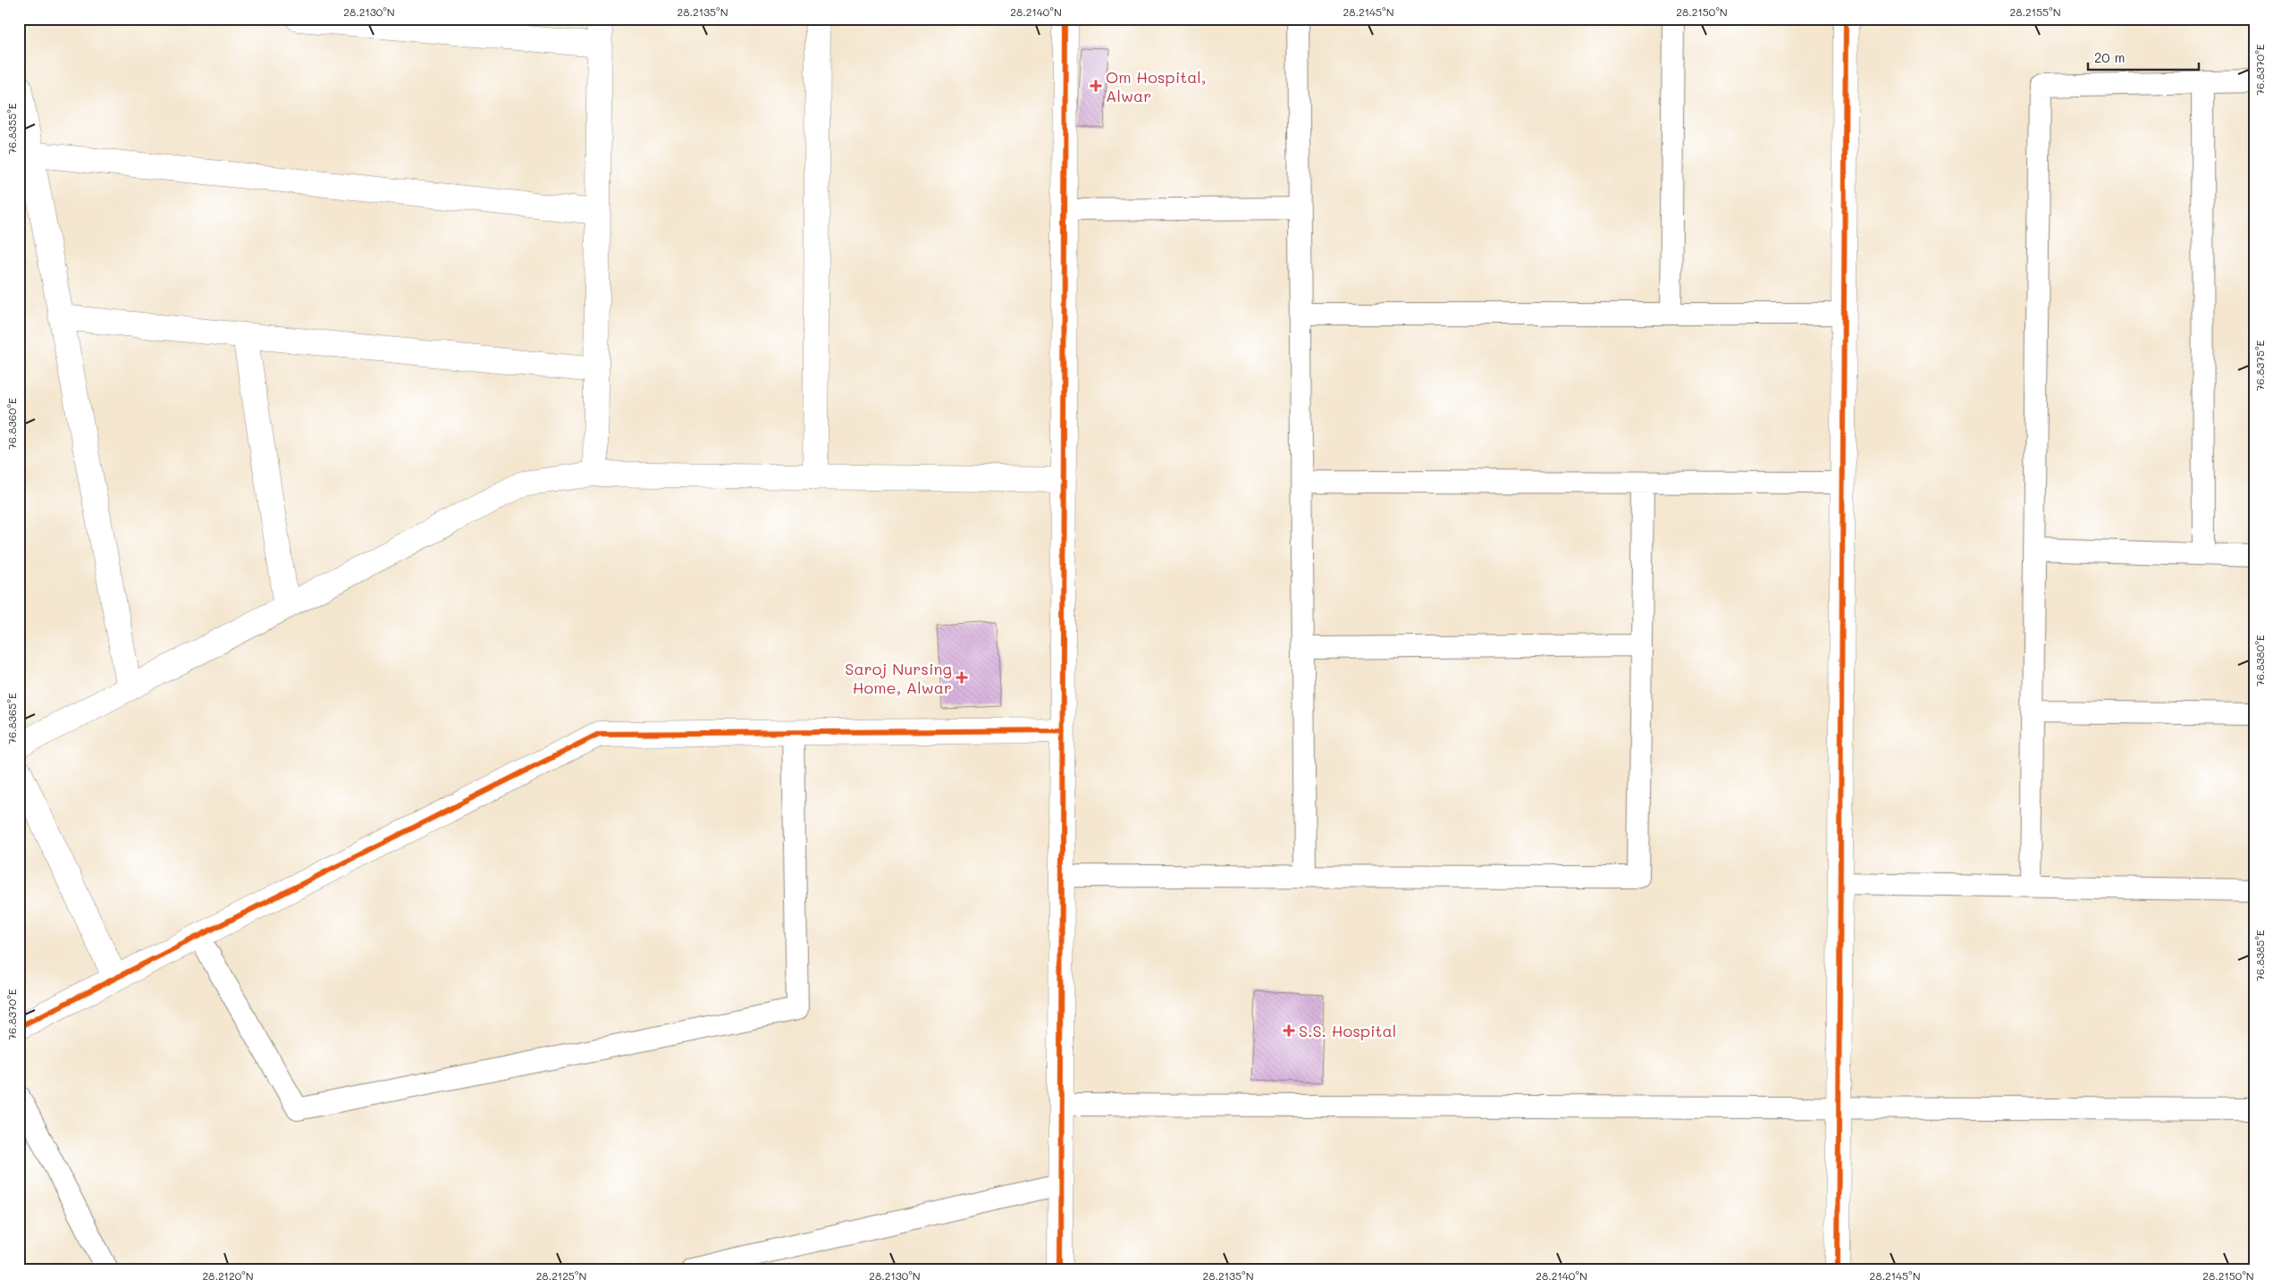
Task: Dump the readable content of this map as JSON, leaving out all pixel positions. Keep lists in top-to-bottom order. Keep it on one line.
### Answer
{"places":{"health":["Om Hospital, Alwar","Saroj Nursing Home, Alwar","S.S. Hospital"]},"scale_bar":"20 m","coordinates":["28.2130°N","28.2135°N","28.2140°N","28.2145°N","28.2150°N","28.2155°N","76.8370°E","76.8355°E","76.8375°E","76.8360°E","76.8380°E","76.8365°E","76.8385°E","28.2120°N","28.2125°N"]}
